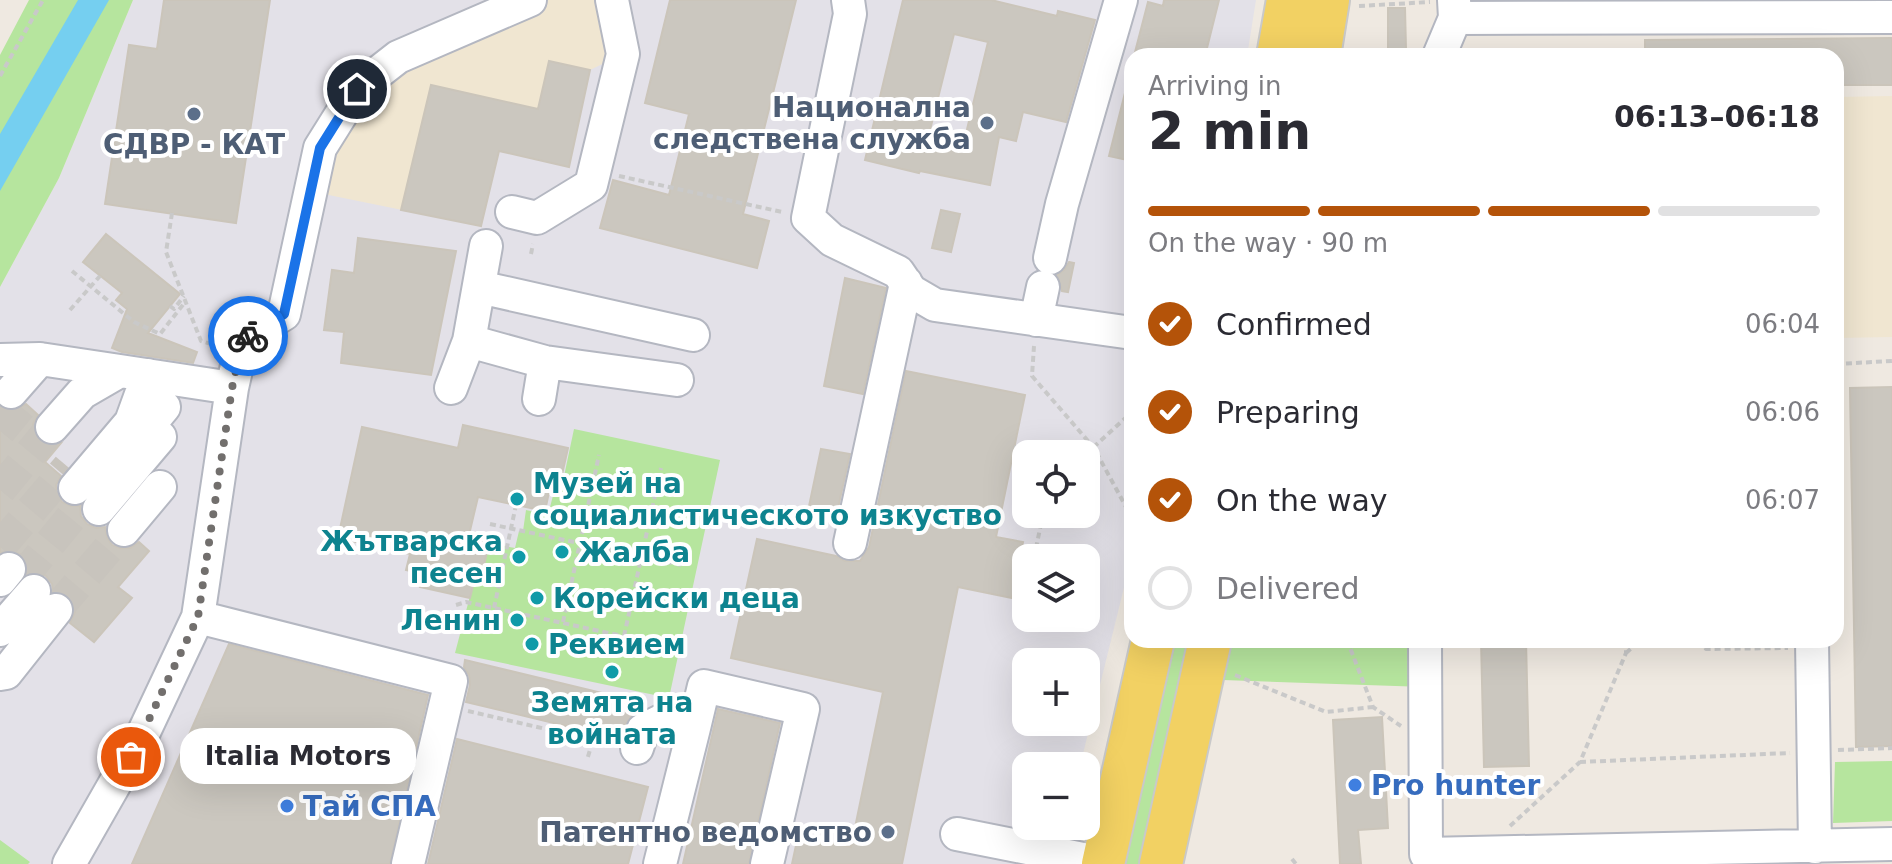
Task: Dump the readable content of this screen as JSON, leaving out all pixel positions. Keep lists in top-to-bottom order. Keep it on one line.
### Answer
{"places":["СДВР - КАТ","Национална следствена служба","Музей на социалистическото изкуство","Жалба","Жътварска песен","Корейски деца","Ленин","Реквием","Земята на войната","Italia Motors","Pro hunter","Тай СПА","Патентно ведомство"],"page":{"heading":["2 min","Arriving in","06:13–06:18"],"bar":"On the way · 90 m","list":[["Confirmed","06:04"],["Preparing","06:06"],["On the way","06:07"],"Delivered"],"map_buttons":["+","−"],"bubble":"Italia Motors"}}
